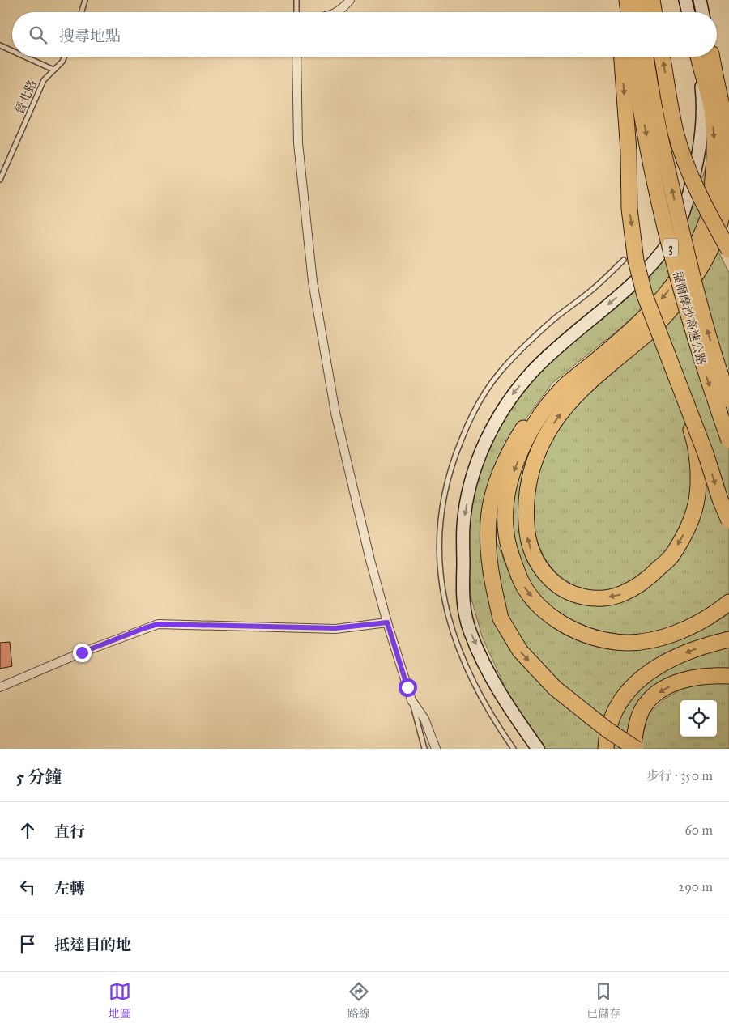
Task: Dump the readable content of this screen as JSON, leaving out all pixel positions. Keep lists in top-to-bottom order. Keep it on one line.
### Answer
{"streets":{"highway":["3","福爾摩沙高速公路"],"lane":["晉北路"]},"page":{"search":"搜尋地點","heading":["5 分鐘","步行 · 350 m"],"list":[["直行","60 m"],["左轉","290 m"],"抵達目的地"],"nav":["地圖","路線","已儲存"]}}
